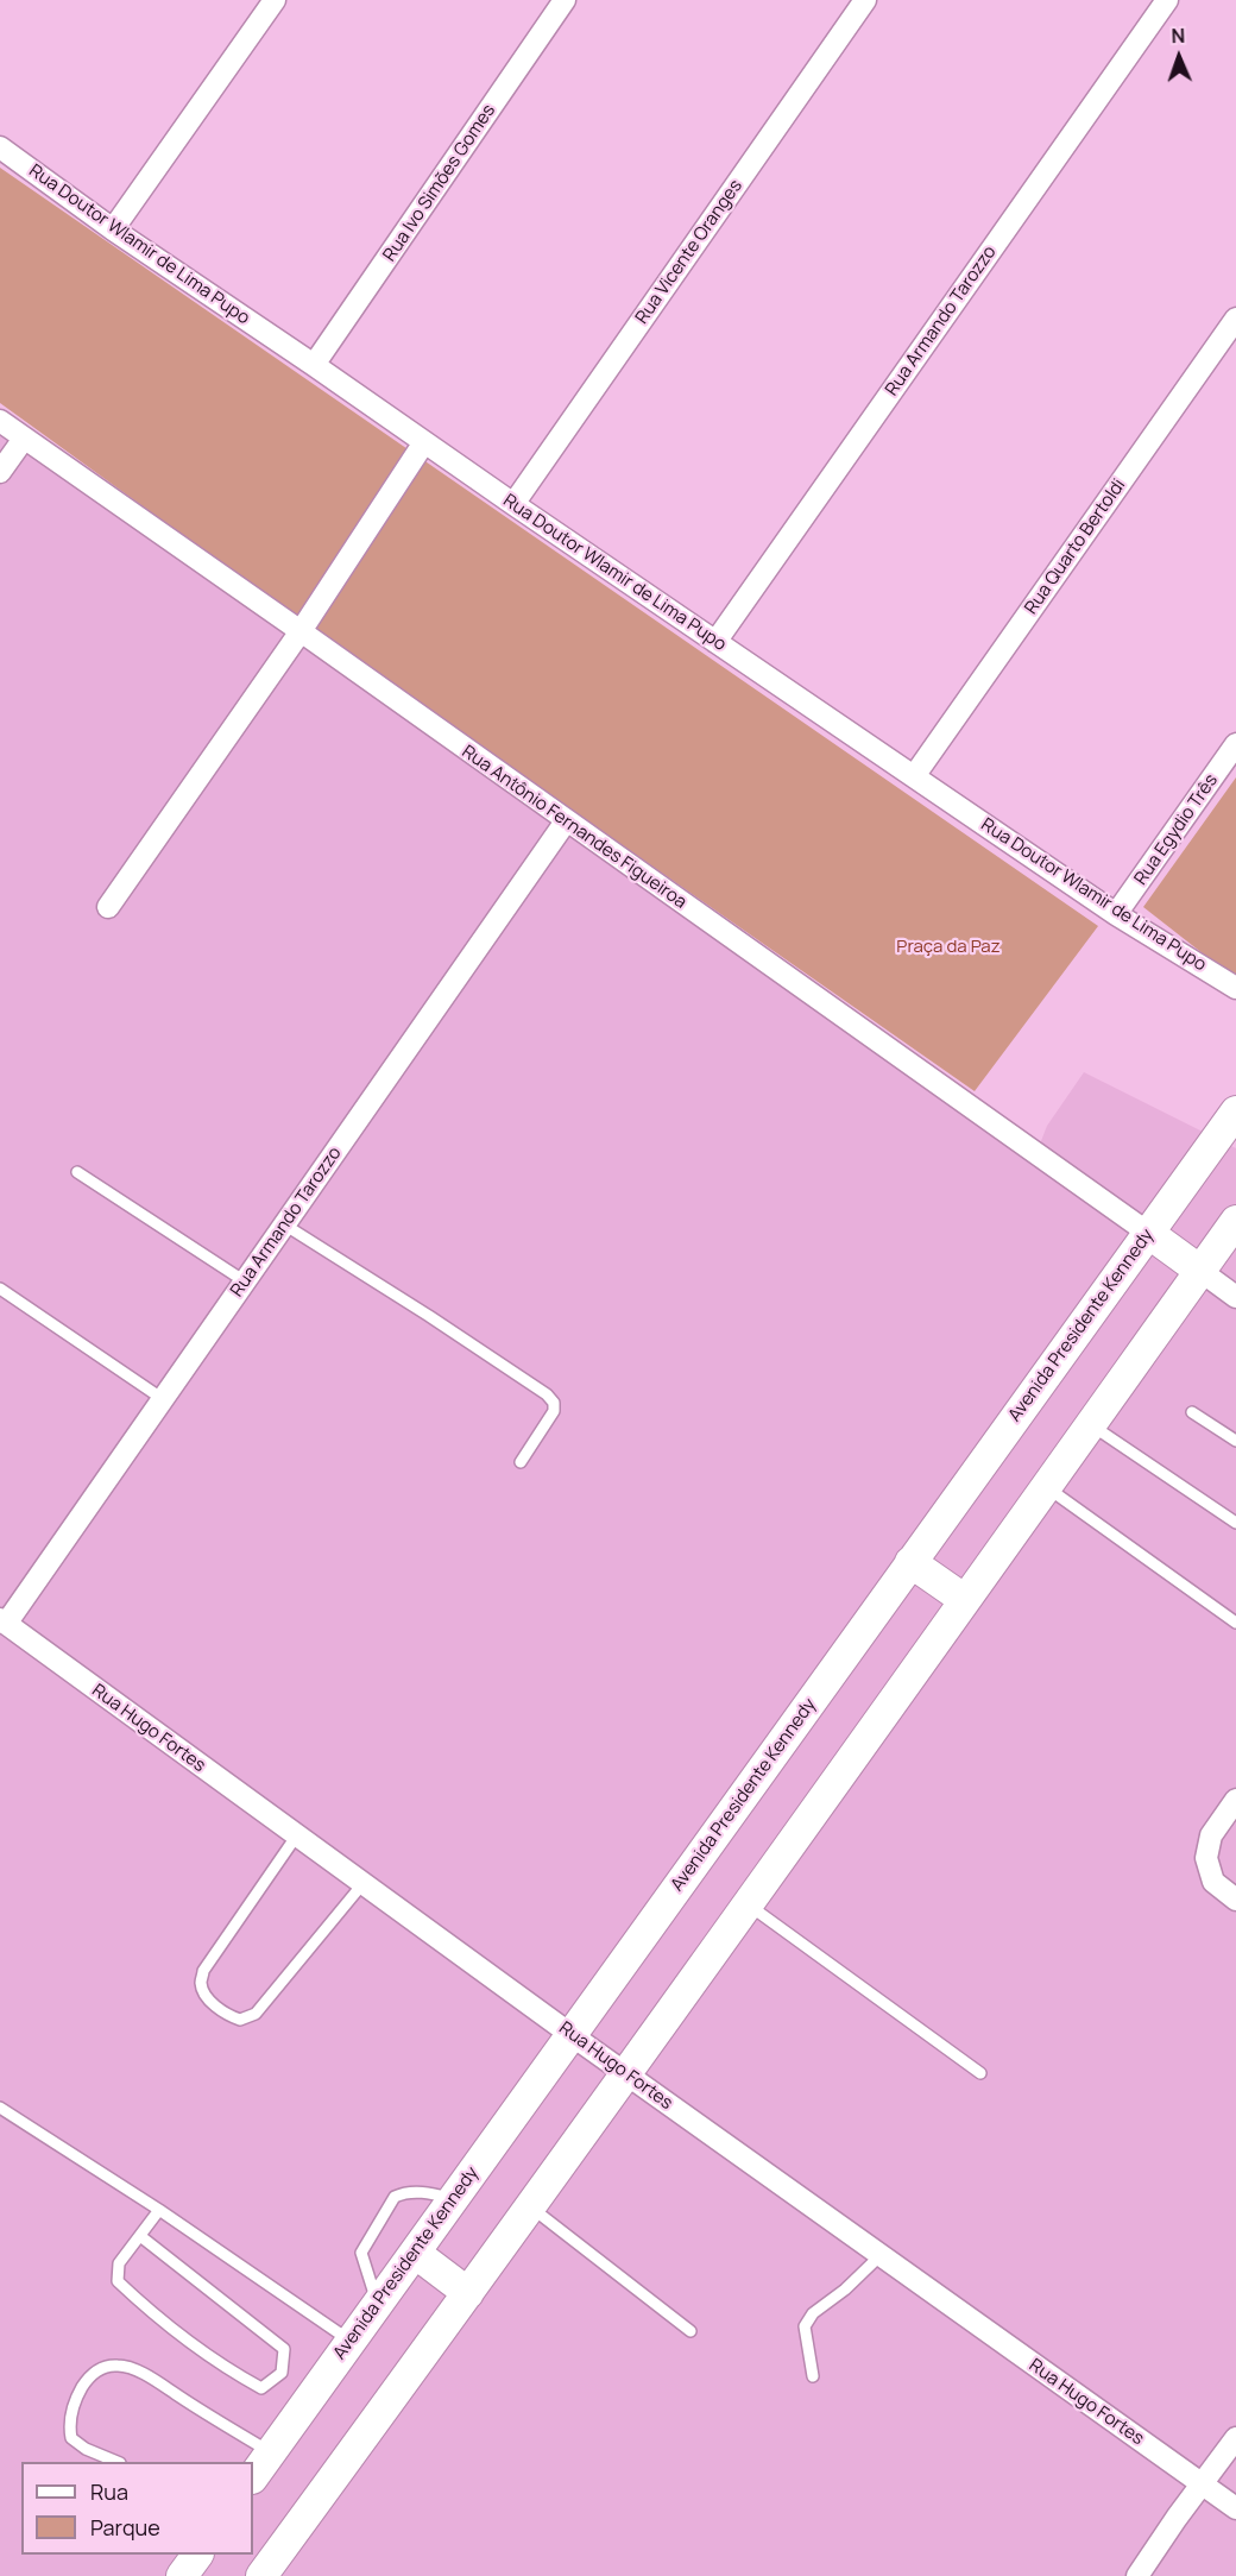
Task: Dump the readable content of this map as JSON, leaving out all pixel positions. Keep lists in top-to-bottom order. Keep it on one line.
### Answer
{"streets":{"main road":["Avenida Presidente Kennedy"],"street":["Rua Ivo Simões Gomes","Rua Doutor Wlamir de Lima Pupo","Rua Vicente Oranges","Rua Armando Tarozzo","Rua Quarto Bertoldi","Rua Antônio Fernandes Figueiroa","Rua Egydio Três","Rua Hugo Fortes"]},"crossings":[["Rua Ivo Simões Gomes","Rua Doutor Wlamir de Lima Pupo"],["Rua Doutor Wlamir de Lima Pupo","Rua Vicente Oranges"],["Rua Doutor Wlamir de Lima Pupo","Rua Armando Tarozzo"],["Rua Doutor Wlamir de Lima Pupo","Rua Quarto Bertoldi"],["Rua Doutor Wlamir de Lima Pupo","Rua Egydio Três"],["Rua Armando Tarozzo","Rua Antônio Fernandes Figueiroa"],["Rua Armando Tarozzo","Rua Hugo Fortes"],["Rua Antônio Fernandes Figueiroa","Avenida Presidente Kennedy"],["Avenida Presidente Kennedy","Rua Hugo Fortes"]],"parks":["Praça da Paz"],"legend":["Rua","Parque"],"north":"top"}
